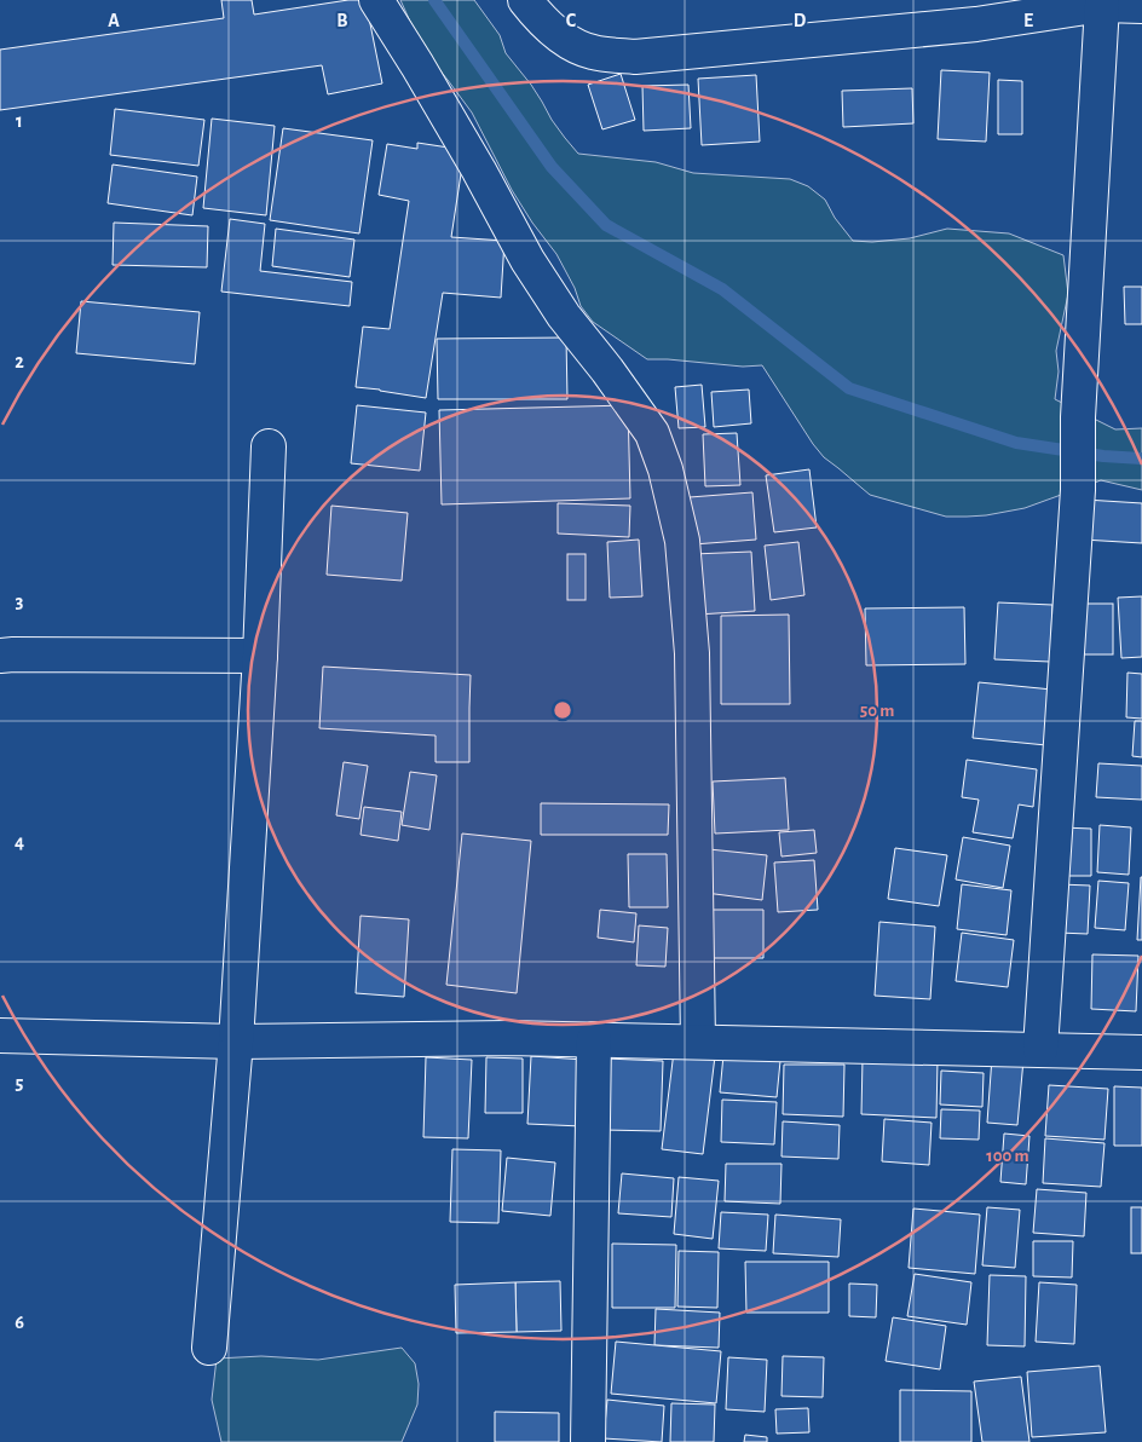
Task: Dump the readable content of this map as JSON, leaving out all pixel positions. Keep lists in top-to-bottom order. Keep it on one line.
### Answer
{"grid":{"columns":["A","B","C","D","E"],"rows":["1","2","3","4","5","6"]},"rings":["50 m","100 m"]}
